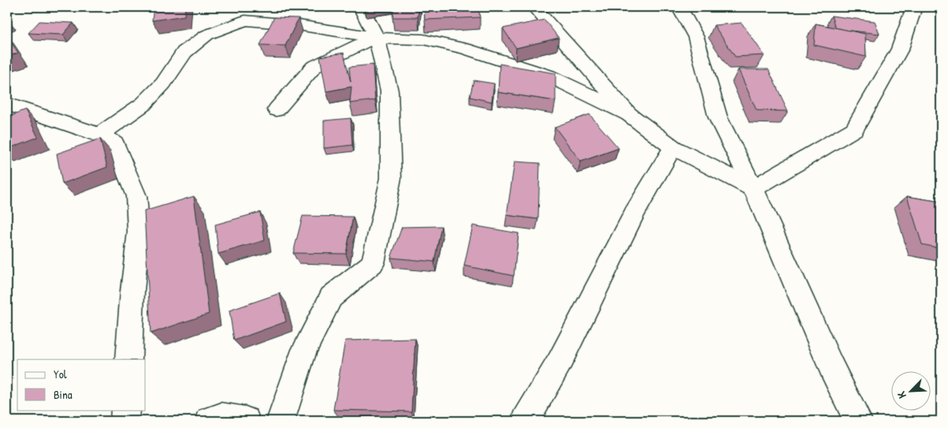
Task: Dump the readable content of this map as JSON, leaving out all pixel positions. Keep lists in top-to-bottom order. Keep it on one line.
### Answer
{"legend":["Yol","Bina"],"north":"bottom left"}
